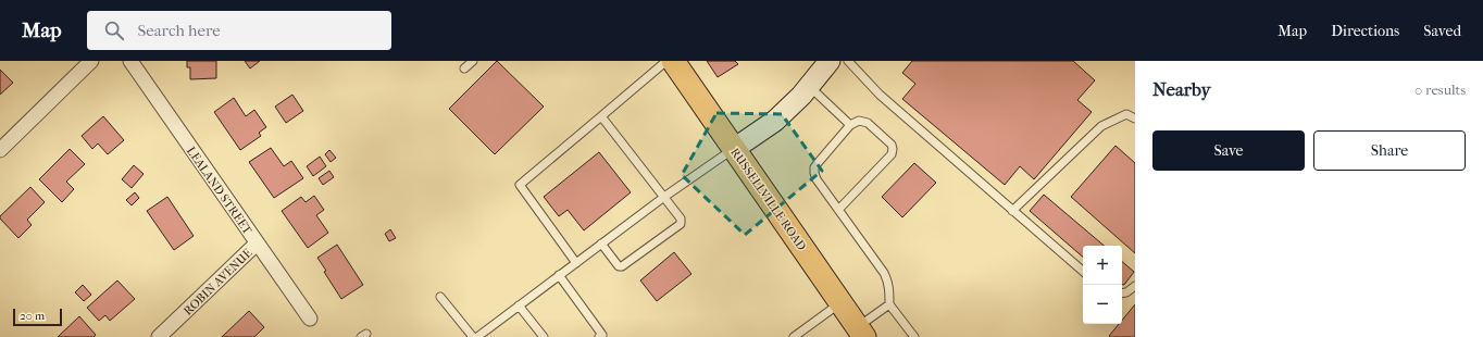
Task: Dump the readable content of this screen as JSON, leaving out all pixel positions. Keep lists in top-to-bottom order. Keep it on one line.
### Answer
{"streets":{"main road":["RUSSELLVILLE ROAD"],"street":["LEALAND STREET","ROBIN AVENUE"]},"crossings":[["LEALAND STREET","ROBIN AVENUE"]],"scale_bar":"20 m","page":{"header":"Map","search":"Search here","nav":["Map","Directions","Saved"],"heading":["Nearby","0 results"],"buttons":["Save","Share"],"map_buttons":["+","−"],"scale":"20 m"}}
